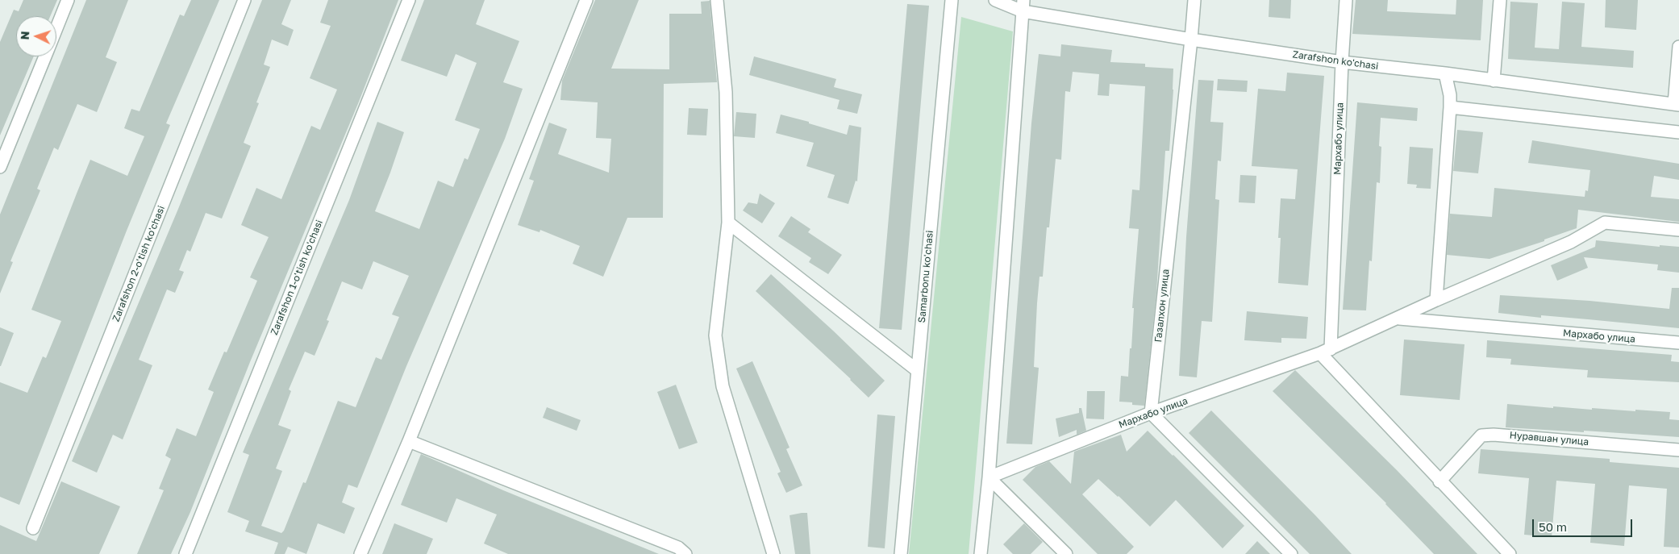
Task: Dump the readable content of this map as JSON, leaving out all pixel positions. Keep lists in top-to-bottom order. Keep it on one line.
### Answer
{"streets":{"street":["Zarafshon ko'chasi","Мархабо улица","Zarafshon 2-o'tish ko'chasi","Samarbonu ko'chasi","Zarafshon 1-o'tish ko'chasi","Газалхон улица","Нуравшан улица"]},"crossings":[["Zarafshon ko'chasi","Мархабо улица"],["Zarafshon ko'chasi","Газалхон улица"],["Мархабо улица","Газалхон улица"]],"scale_bar":"50 m","north":"left"}
